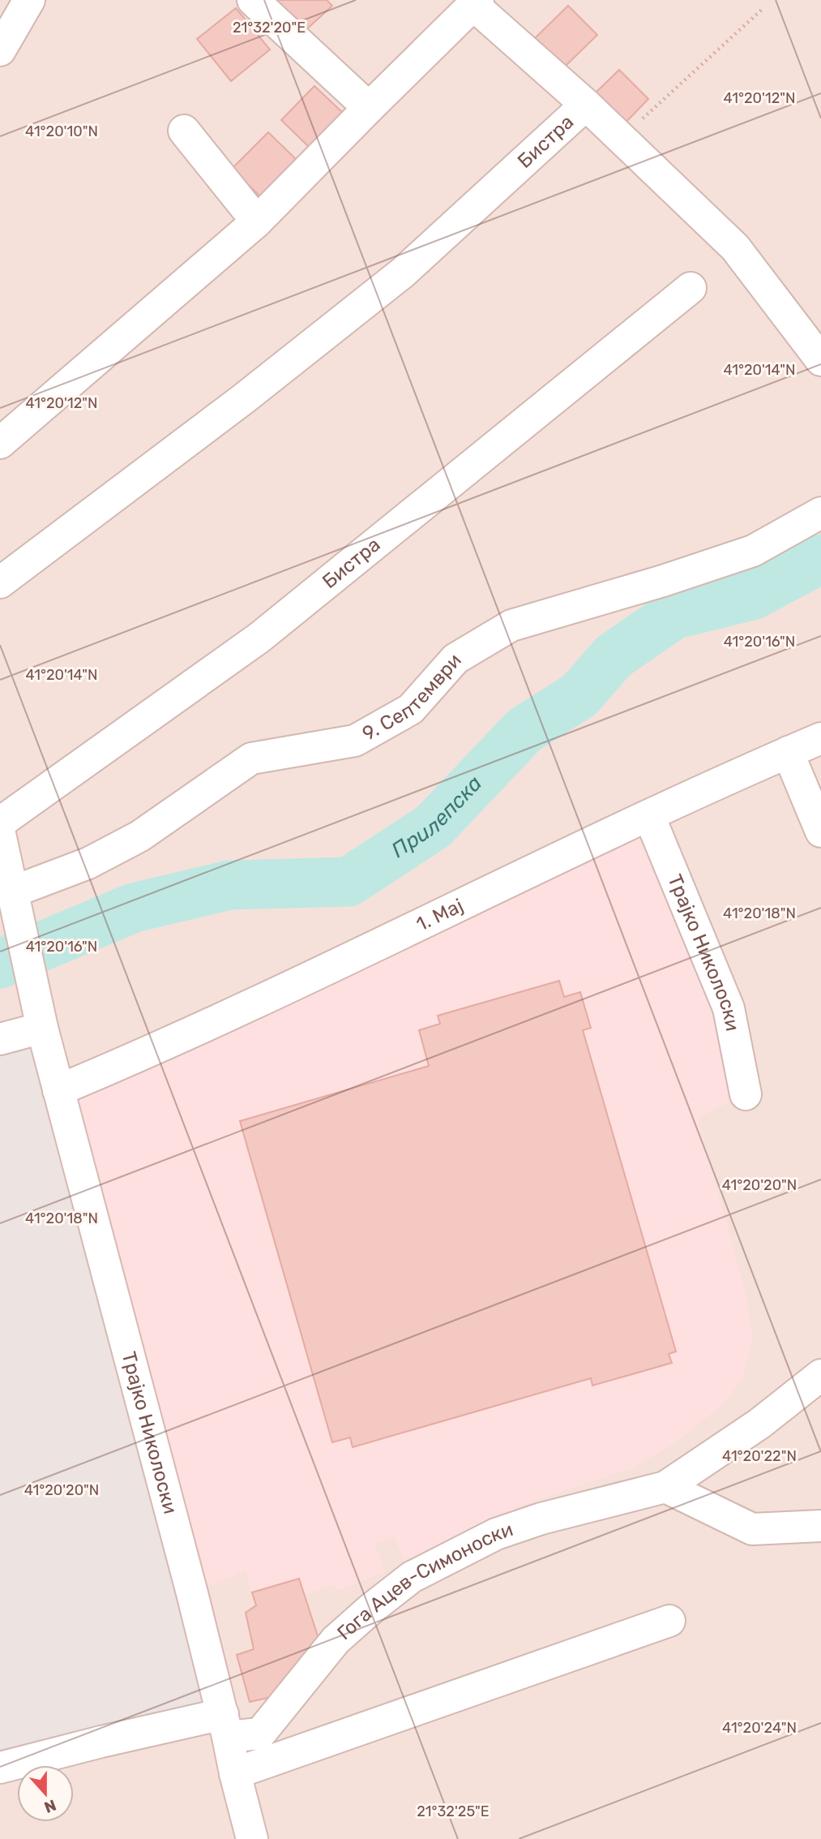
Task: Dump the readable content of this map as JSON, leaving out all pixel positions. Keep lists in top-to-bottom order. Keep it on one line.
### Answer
{"streets":{"street":["Бистра","9. Септември","1. Мај","Трајко Николоски","Гога Ацев-Симоноски"]},"crossings":[["9. Септември","Трајко Николоски"],["1. Мај","Трајко Николоски"],["Трајко Николоски","Гога Ацев-Симоноски"]],"water":["Прилепска"],"north":"bottom","coordinates":["21°32'20\"E","41°20'12\"N","41°20'10\"N","41°20'14\"N","41°20'16\"N","41°20'18\"N","41°20'20\"N","41°20'22\"N","41°20'24\"N","21°32'25\"E"]}
